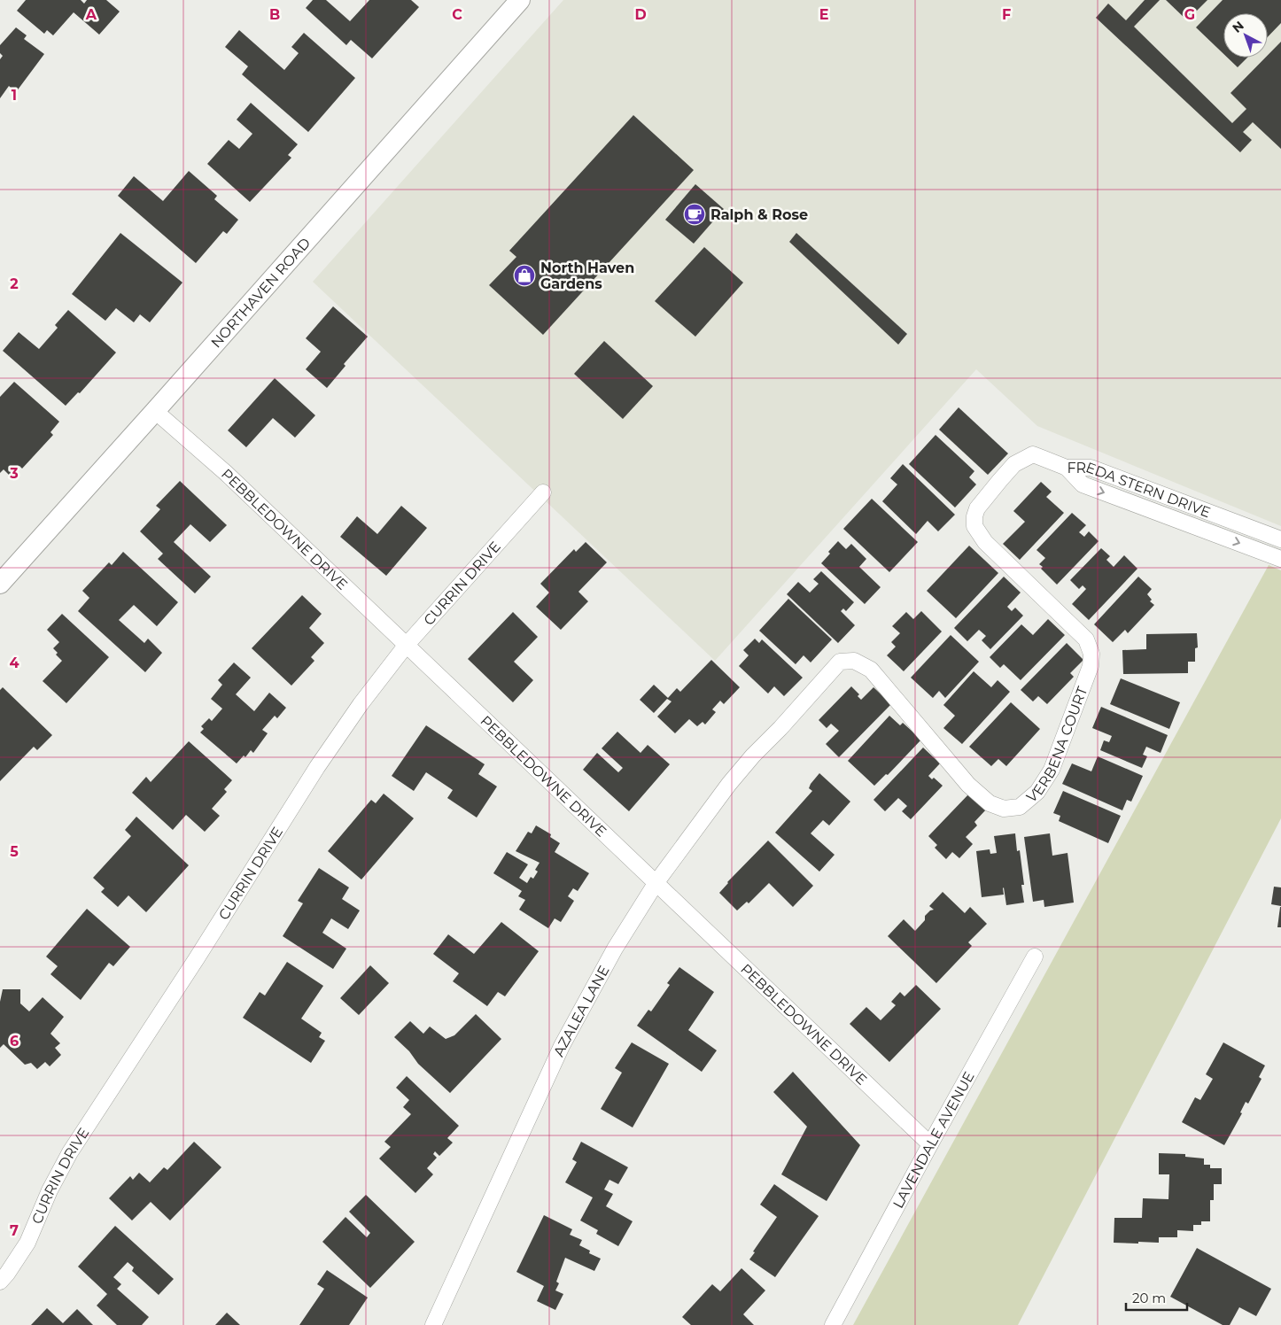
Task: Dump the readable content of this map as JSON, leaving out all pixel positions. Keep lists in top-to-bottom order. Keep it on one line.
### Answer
{"streets":{"street":["NORTHAVEN ROAD","FREDA STERN DRIVE","PEBBLEDOWNE DRIVE","CURRIN DRIVE","VERBENA COURT","AZALEA LANE","LAVENDALE AVENUE"]},"crossings":[["NORTHAVEN ROAD","PEBBLEDOWNE DRIVE"],["FREDA STERN DRIVE","VERBENA COURT"],["PEBBLEDOWNE DRIVE","CURRIN DRIVE"],["PEBBLEDOWNE DRIVE","AZALEA LANE"],["PEBBLEDOWNE DRIVE","LAVENDALE AVENUE"],["VERBENA COURT","AZALEA LANE"]],"places":{"cafe":["Ralph & Rose"],"shop":["North Haven Gardens"]},"scale_bar":"20 m","north":"top left","grid":{"columns":["A","B","C","D","E","F","G"],"rows":["1","2","3","4","5","6","7"]}}
